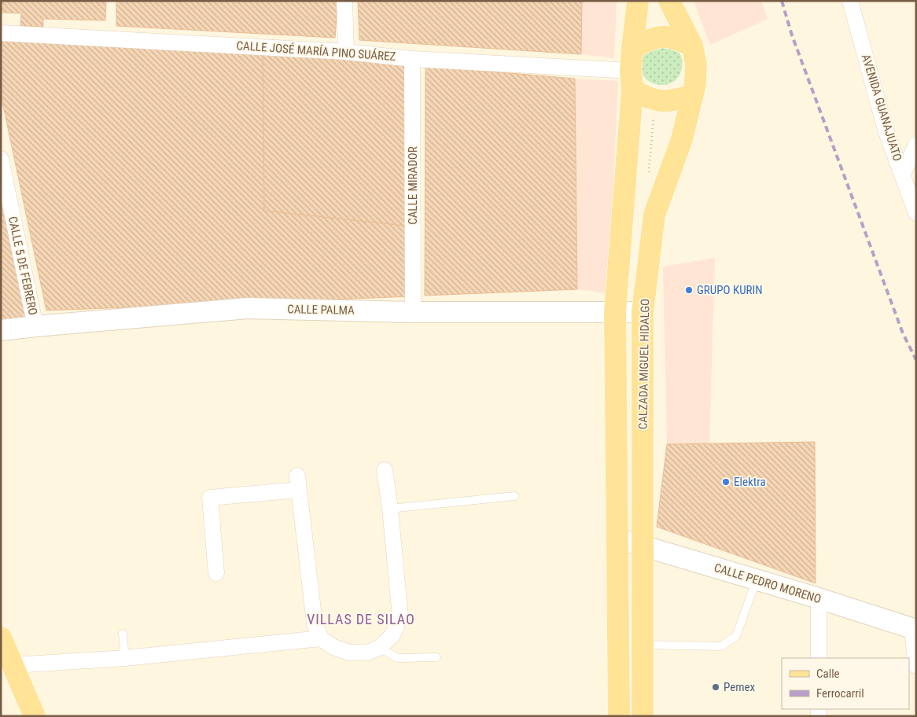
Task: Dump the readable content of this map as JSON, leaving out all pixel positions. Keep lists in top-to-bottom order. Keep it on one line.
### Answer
{"streets":{"main road":["CALZADA MIGUEL HIDALGO"],"street":["CALLE JOSÉ MARÍA PINO SUÁREZ","AVENIDA GUANAJUATO","CALLE MIRADOR","CALLE 5 DE FEBRERO","CALLE PALMA","CALLE PEDRO MORENO"]},"crossings":[["CALLE JOSÉ MARÍA PINO SUÁREZ","CALLE MIRADOR"],["CALLE JOSÉ MARÍA PINO SUÁREZ","CALZADA MIGUEL HIDALGO"],["CALLE MIRADOR","CALLE PALMA"],["CALLE 5 DE FEBRERO","CALLE PALMA"],["CALLE PALMA","CALZADA MIGUEL HIDALGO"],["CALZADA MIGUEL HIDALGO","CALLE PEDRO MORENO"]],"districts":["VILLAS DE SILAO"],"places":["GRUPO KURIN","Elektra","Pemex"],"legend":["Calle","Ferrocarril"]}
